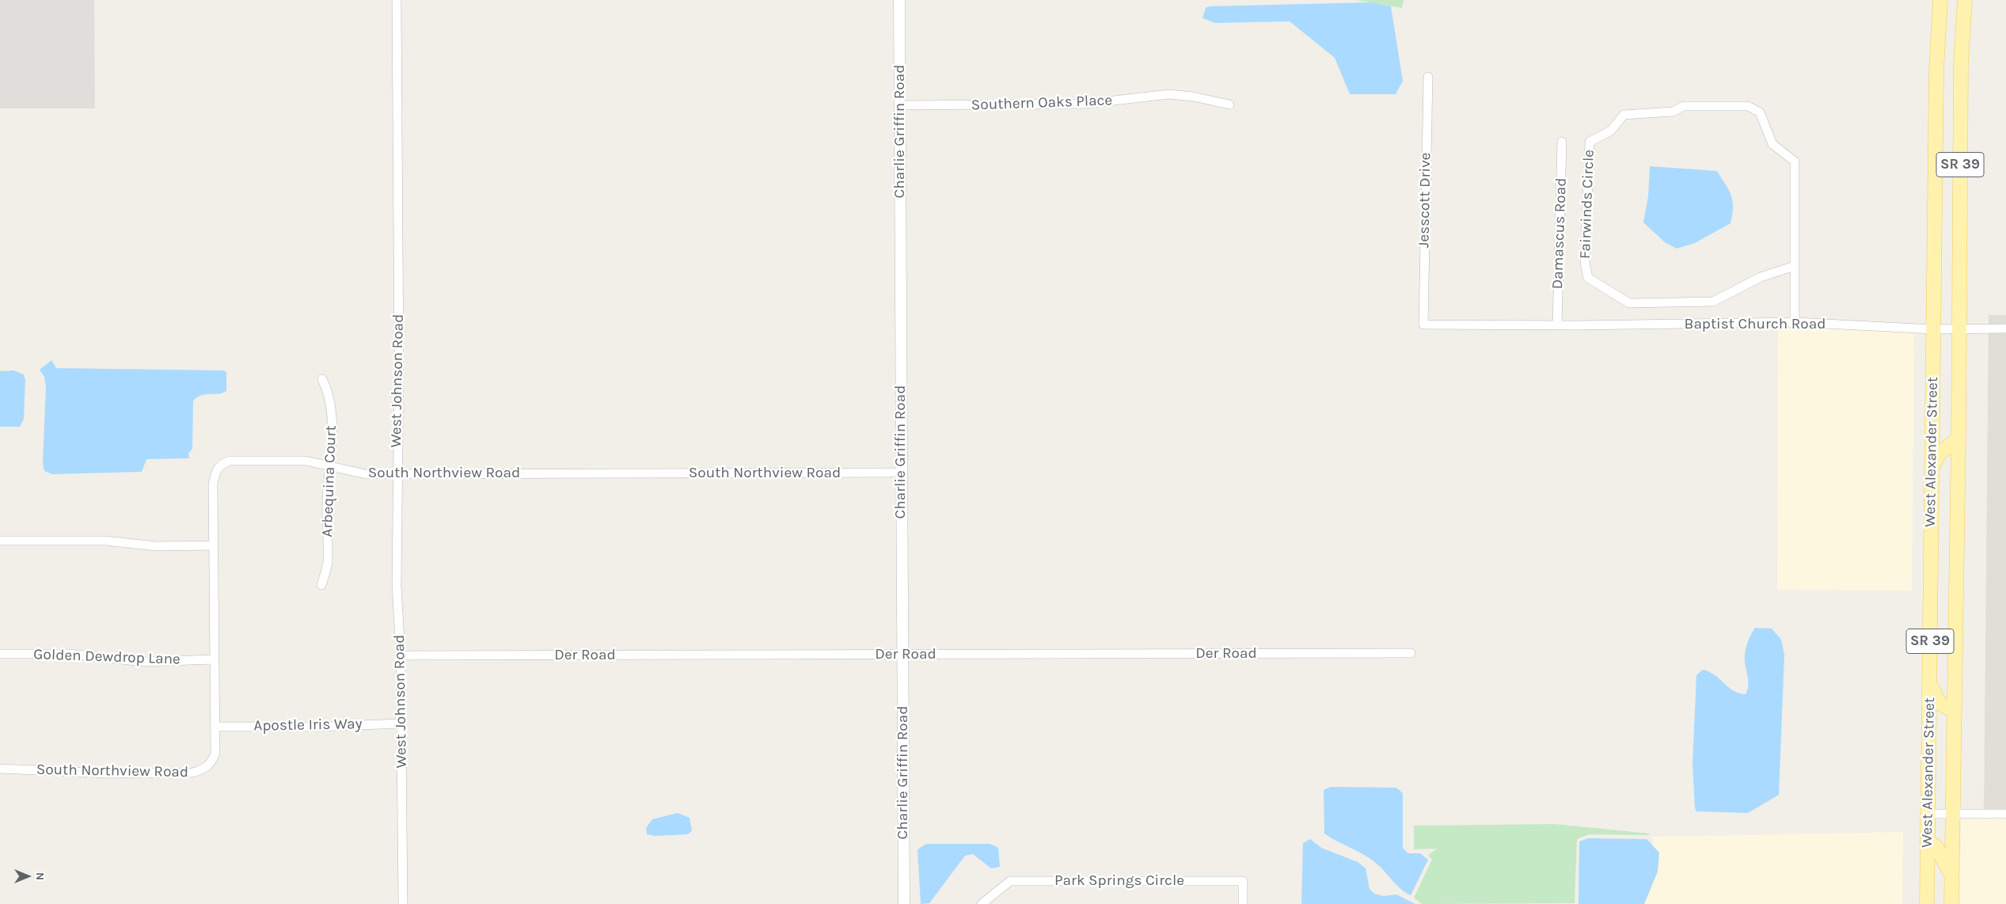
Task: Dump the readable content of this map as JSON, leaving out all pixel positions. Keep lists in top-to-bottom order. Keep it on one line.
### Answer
{"streets":{"main road":["SR 39","West Alexander Street"],"street":["Southern Oaks Place","Charlie Griffin Road","Jesscott Drive","Fairwinds Circle","Damascus Road","Baptist Church Road","West Johnson Road","South Northview Road","Arbequina Court","Der Road","Golden Dewdrop Lane","Apostle Iris Way","Park Springs Circle"]},"crossings":[["Southern Oaks Place","Charlie Griffin Road"],["Charlie Griffin Road","South Northview Road"],["Charlie Griffin Road","Der Road"],["Jesscott Drive","Baptist Church Road"],["Fairwinds Circle","Baptist Church Road"],["Damascus Road","Baptist Church Road"],["Baptist Church Road","West Alexander Street"],["West Johnson Road","South Northview Road"],["West Johnson Road","Der Road"],["West Johnson Road","Apostle Iris Way"],["South Northview Road","Arbequina Court"],["South Northview Road","Golden Dewdrop Lane"],["South Northview Road","Apostle Iris Way"]],"north":"right"}
